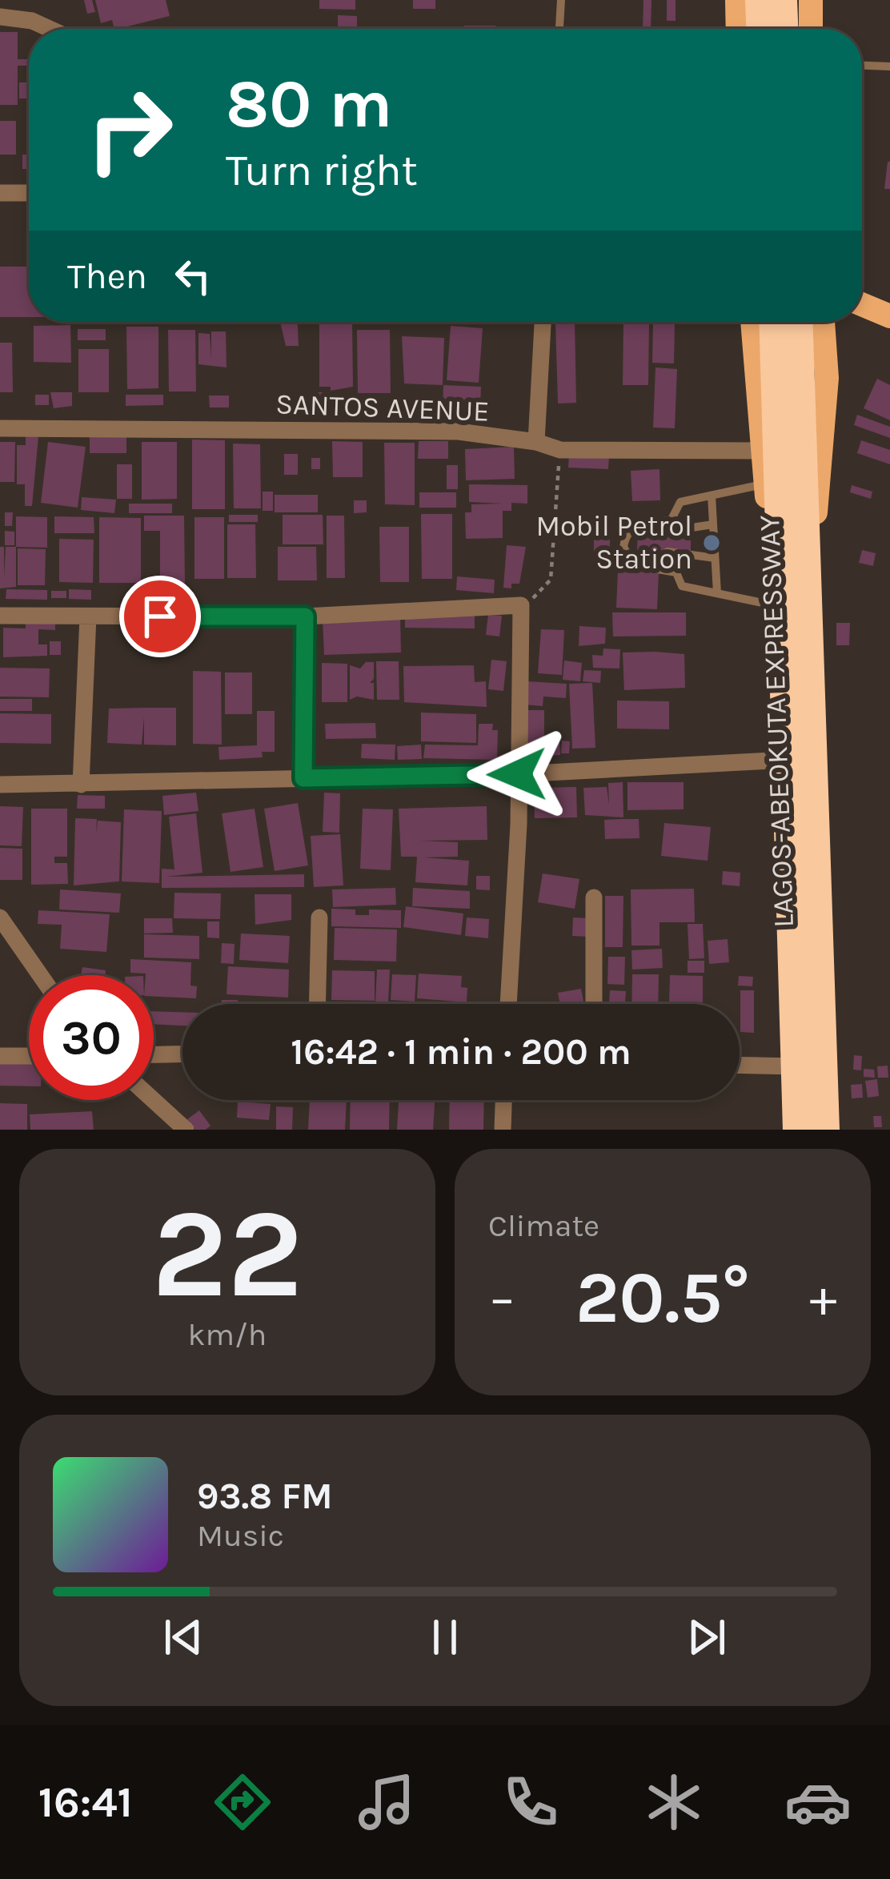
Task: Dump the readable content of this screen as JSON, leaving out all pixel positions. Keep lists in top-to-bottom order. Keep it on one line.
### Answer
{"streets":{"highway":["LAGOS-ABEOKUTA EXPRESSWAY"],"street":["SANTOS AVENUE"]},"places":["Mobil Petrol Station"],"page":{"turn":["80 m","Turn right"],"then":"Then","limit":"30","trip":"16:42 · 1 min · 200 m","tile":[["22","km/h"],"Climate"],"heat":["−","20.5°","+"],"song":["93.8 FM","Music"],"tabs":"16:41"}}
